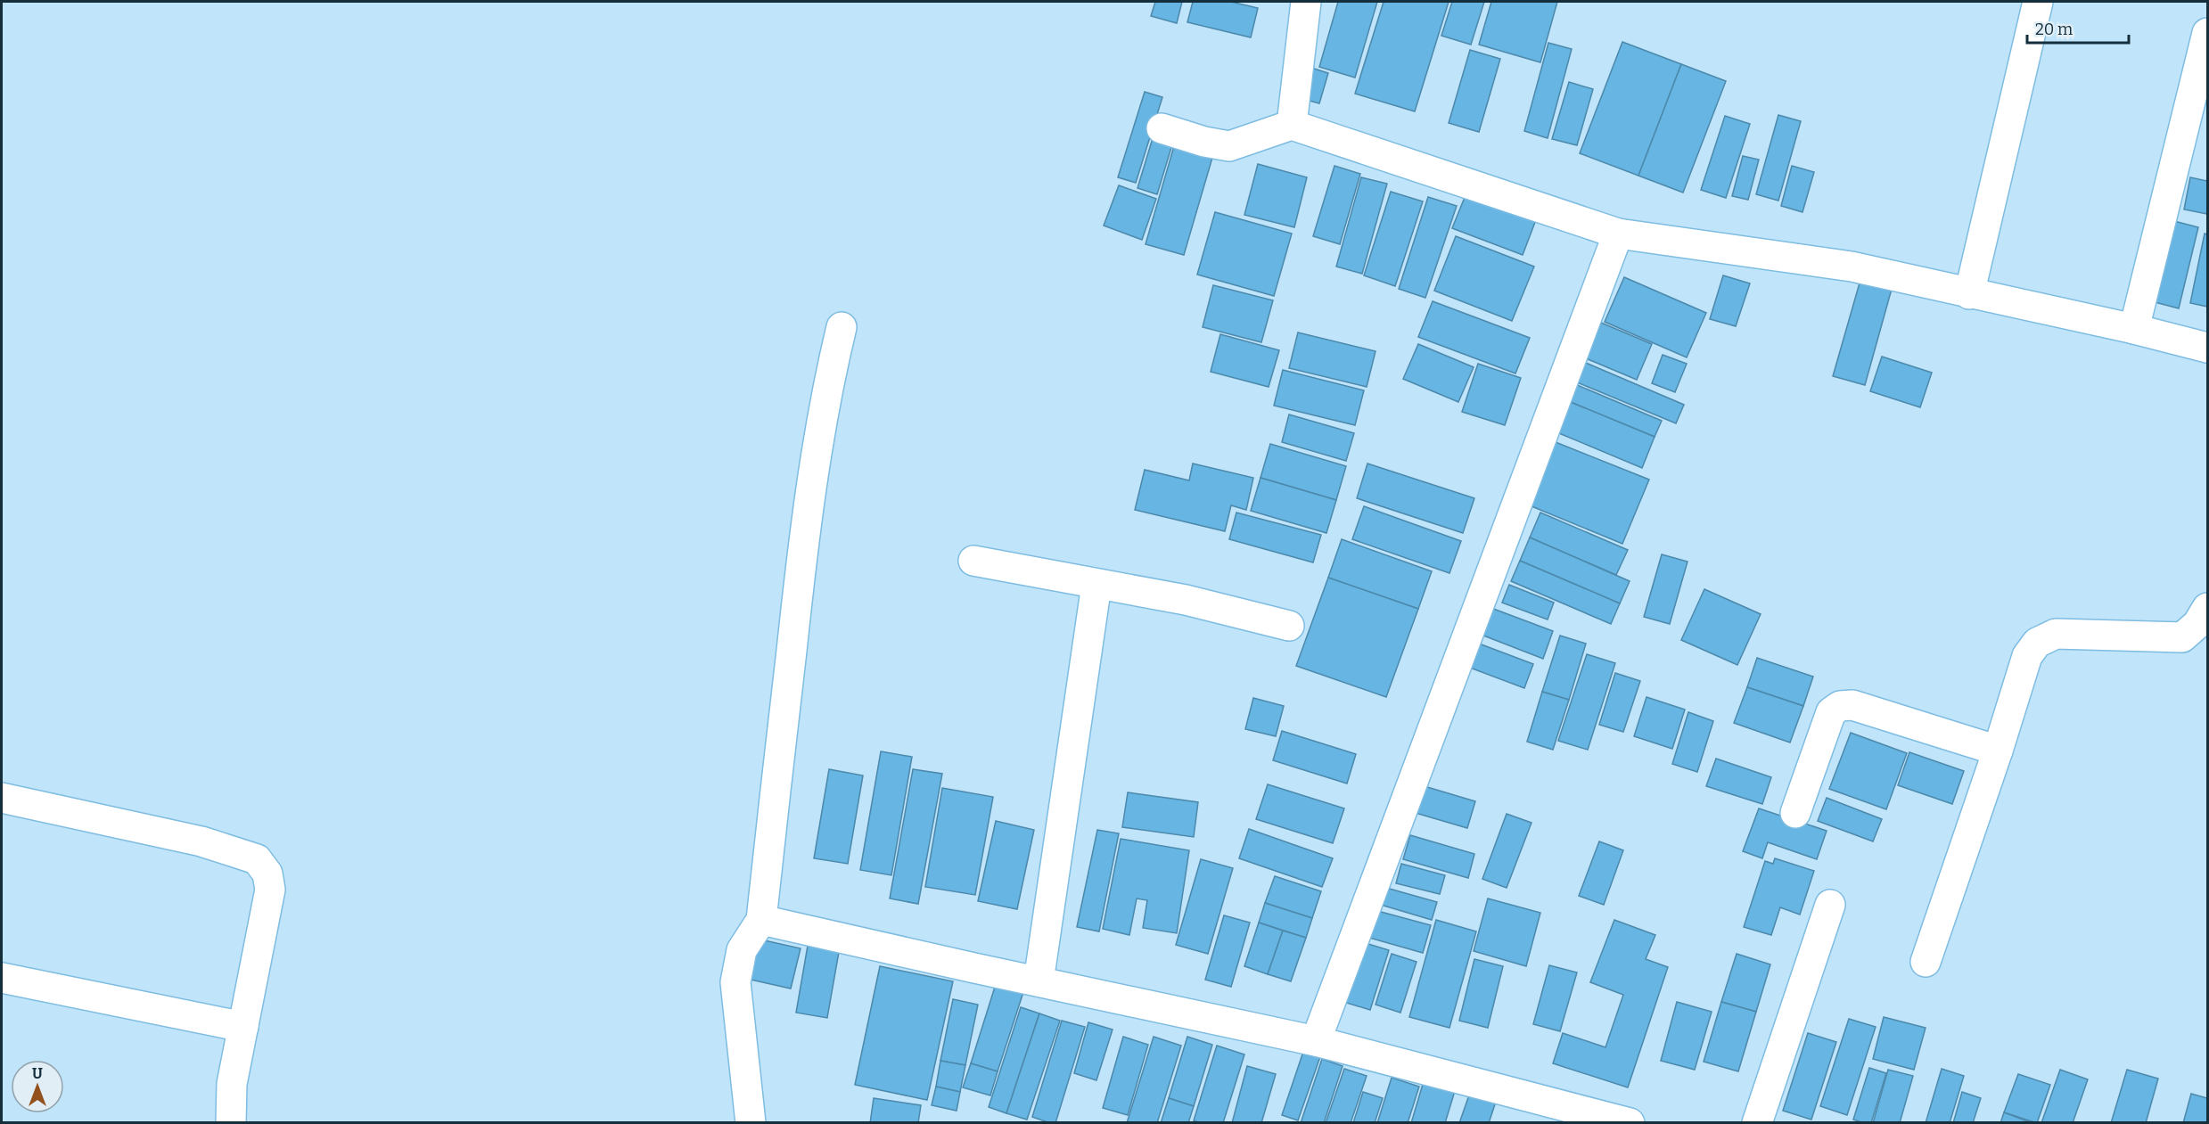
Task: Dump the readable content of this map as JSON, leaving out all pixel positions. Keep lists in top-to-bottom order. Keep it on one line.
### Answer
{"scale_bar":"20 m","north":"top"}
